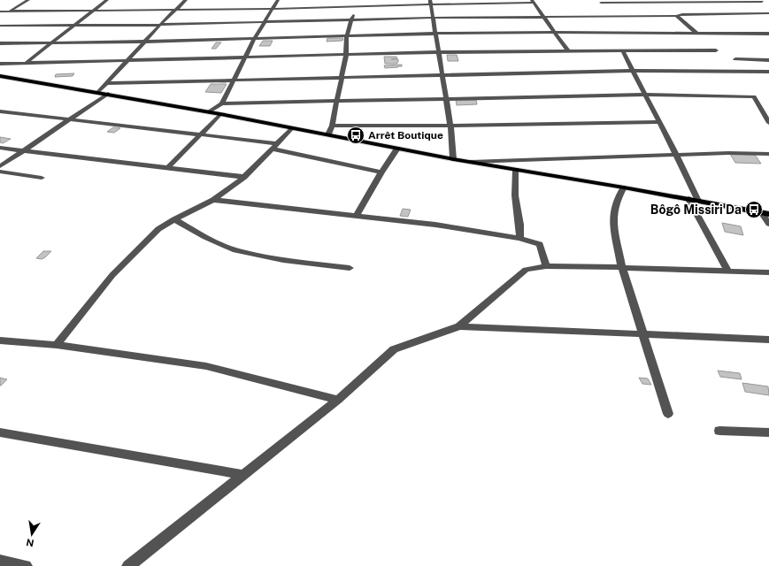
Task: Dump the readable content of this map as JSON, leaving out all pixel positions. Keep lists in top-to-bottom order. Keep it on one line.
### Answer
{"places":{"bus stop":["Arrêt Boutique","Bôgô Missiri Da"]},"north":"bottom"}
